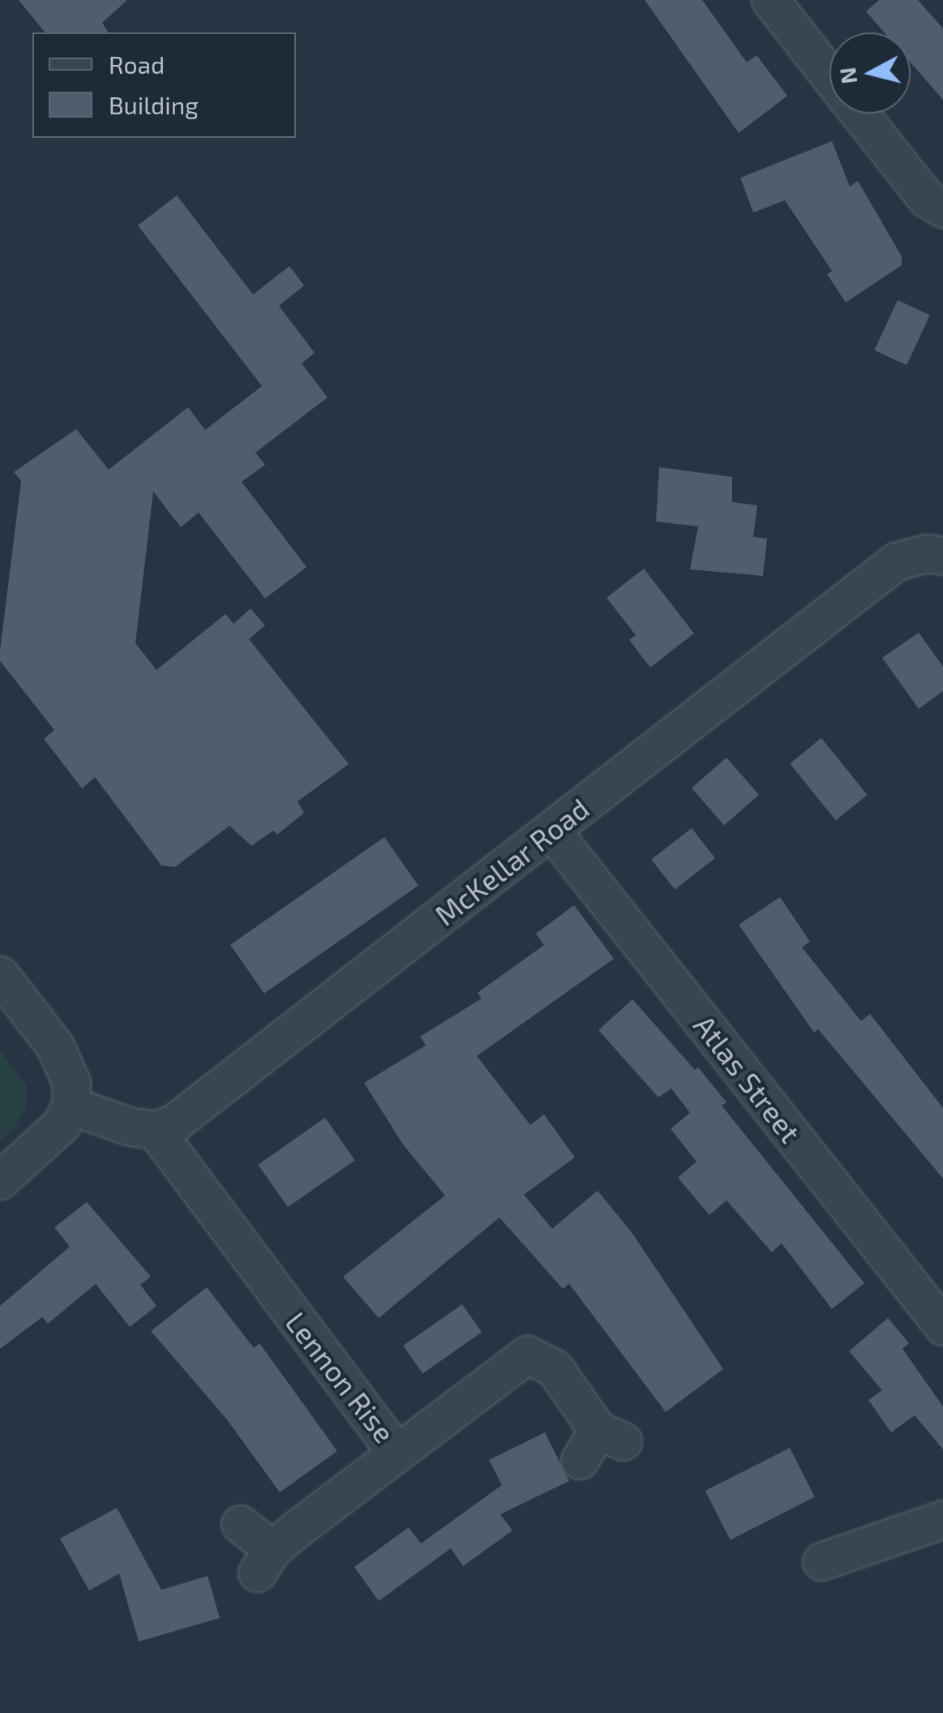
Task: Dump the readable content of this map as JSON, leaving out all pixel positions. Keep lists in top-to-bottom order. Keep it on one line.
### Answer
{"streets":{"street":["McKellar Road","Atlas Street","Lennon Rise"]},"crossings":[["McKellar Road","Atlas Street"],["McKellar Road","Lennon Rise"]],"legend":["Road","Building"],"north":"left"}
